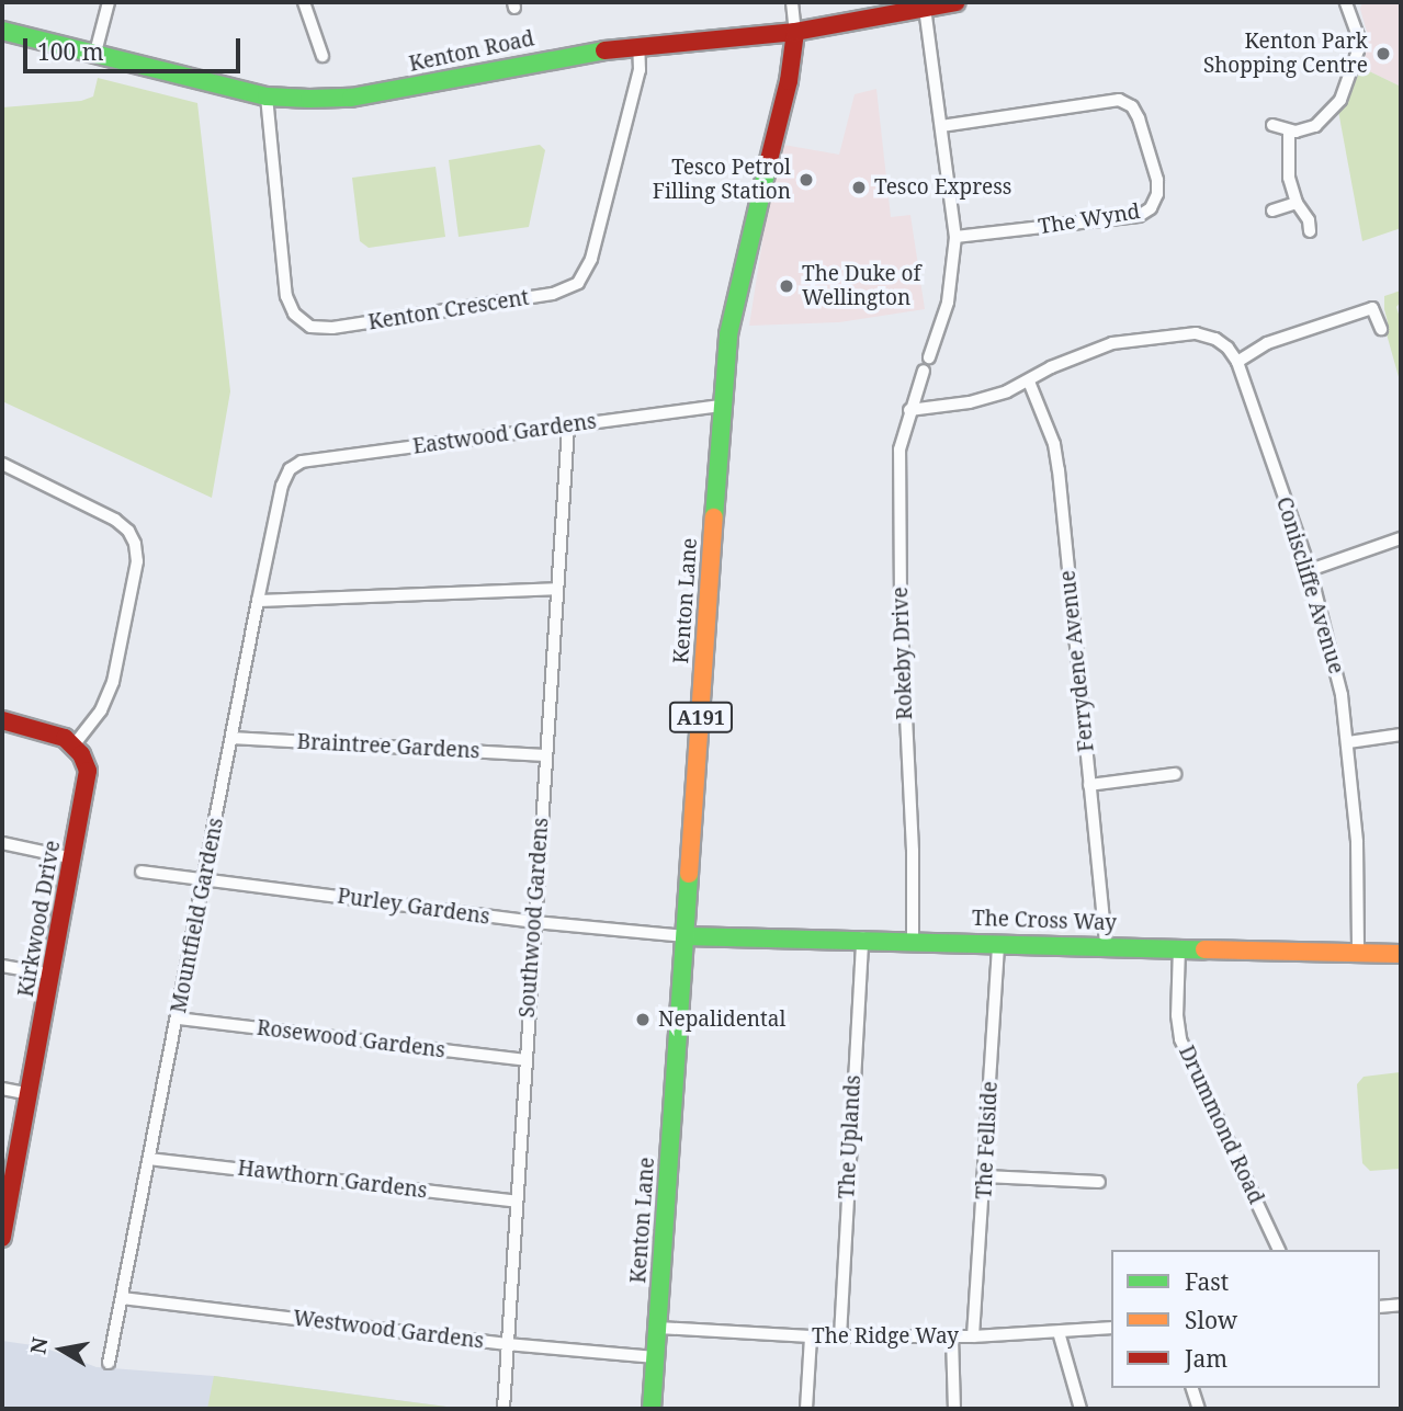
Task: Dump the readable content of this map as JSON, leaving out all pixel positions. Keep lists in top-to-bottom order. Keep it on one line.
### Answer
{"streets":{"street":["Kenton Road","The Wynd","Kenton Crescent","Eastwood Gardens","Coniscliffe Avenue","Kenton Lane","Rokeby Drive","Ferrydene Avenue","A191","Braintree Gardens","Purley Gardens","Mountfield Gardens","Southwood Gardens","Kirkwood Drive","The Cross Way","Rosewood Gardens","Drummond Road","The Uplands","The Fellside","Hawthorn Gardens","Westwood Gardens","The Ridge Way"]},"crossings":[["Kenton Road","Kenton Crescent"],["Kenton Road","Kenton Lane"],["Eastwood Gardens","Kenton Lane"],["Eastwood Gardens","Mountfield Gardens"],["Eastwood Gardens","Southwood Gardens"],["Coniscliffe Avenue","The Cross Way"],["Kenton Lane","Purley Gardens"],["Kenton Lane","The Cross Way"],["Kenton Lane","Westwood Gardens"],["Kenton Lane","The Ridge Way"],["Rokeby Drive","The Cross Way"],["Ferrydene Avenue","The Cross Way"],["Braintree Gardens","Mountfield Gardens"],["Braintree Gardens","Southwood Gardens"],["Purley Gardens","Mountfield Gardens"],["Purley Gardens","Southwood Gardens"],["Purley Gardens","The Cross Way"],["Mountfield Gardens","Rosewood Gardens"],["Mountfield Gardens","Hawthorn Gardens"],["Mountfield Gardens","Westwood Gardens"],["Southwood Gardens","Rosewood Gardens"],["Southwood Gardens","Hawthorn Gardens"],["Southwood Gardens","Westwood Gardens"],["The Cross Way","Drummond Road"],["The Cross Way","The Uplands"],["The Cross Way","The Fellside"],["The Uplands","The Ridge Way"],["The Fellside","The Ridge Way"]],"places":["Kenton Park Shopping Centre","Tesco Petrol Filling Station","Tesco Express","The Duke of Wellington","Nepalidental"],"legend":["Fast","Slow","Jam"],"scale_bar":"100 m","north":"left"}
